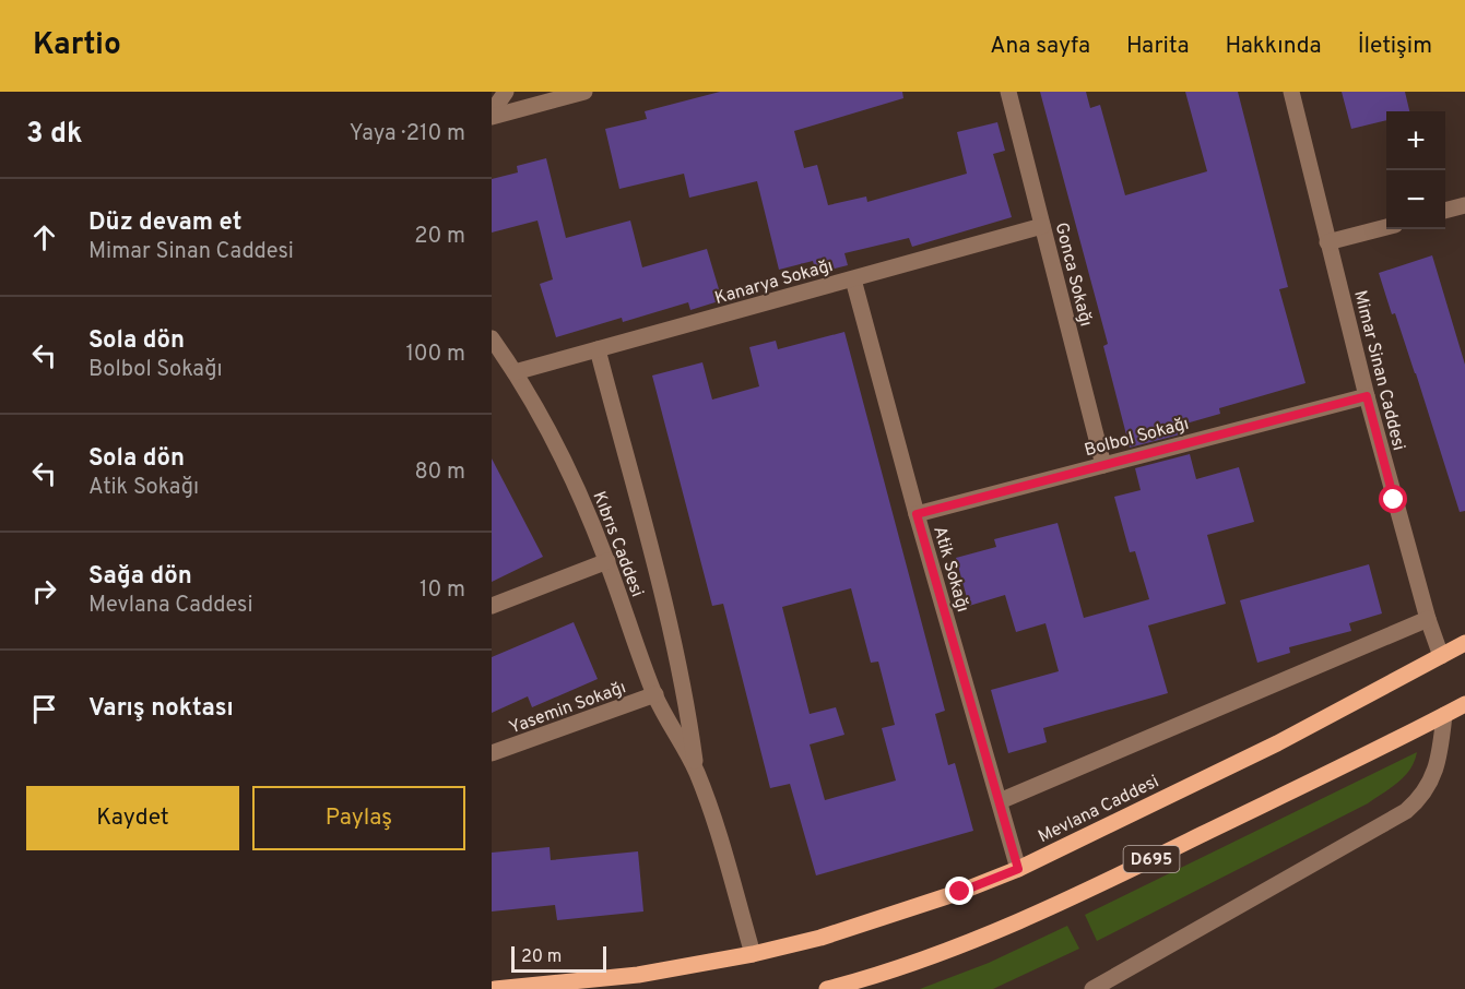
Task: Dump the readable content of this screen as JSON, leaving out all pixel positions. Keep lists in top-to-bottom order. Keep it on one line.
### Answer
{"streets":{"main road":["Mevlana Caddesi","D695"],"street":["Gonca Sokağı","Kanarya Sokağı","Mimar Sinan Caddesi","Bolbol Sokağı","Kıbrıs Caddesi","Atik Sokağı","Yasemin Sokağı"]},"crossings":[["Gonca Sokağı","Kanarya Sokağı"],["Gonca Sokağı","Bolbol Sokağı"],["Kanarya Sokağı","Kıbrıs Caddesi"],["Kanarya Sokağı","Atik Sokağı"],["Mimar Sinan Caddesi","Bolbol Sokağı"],["Mimar Sinan Caddesi","Mevlana Caddesi"],["Bolbol Sokağı","Atik Sokağı"],["Kıbrıs Caddesi","Yasemin Sokağı"],["Kıbrıs Caddesi","Mevlana Caddesi"],["Atik Sokağı","Mevlana Caddesi"]],"scale_bar":"20 m","page":{"header":"Kartio","nav":["Ana sayfa","Harita","Hakkında","İletişim"],"heading":["3 dk","Yaya · 210 m"],"map_buttons":["+","−"],"list":[["Düz devam et","Mimar Sinan Caddesi","20 m"],["Sola dön","Bolbol Sokağı","100 m"],["Sola dön","Atik Sokağı","80 m"],["Sağa dön","Mevlana Caddesi","10 m"],"Varış noktası"],"buttons":["Kaydet","Paylaş"],"scale":"20 m"}}
